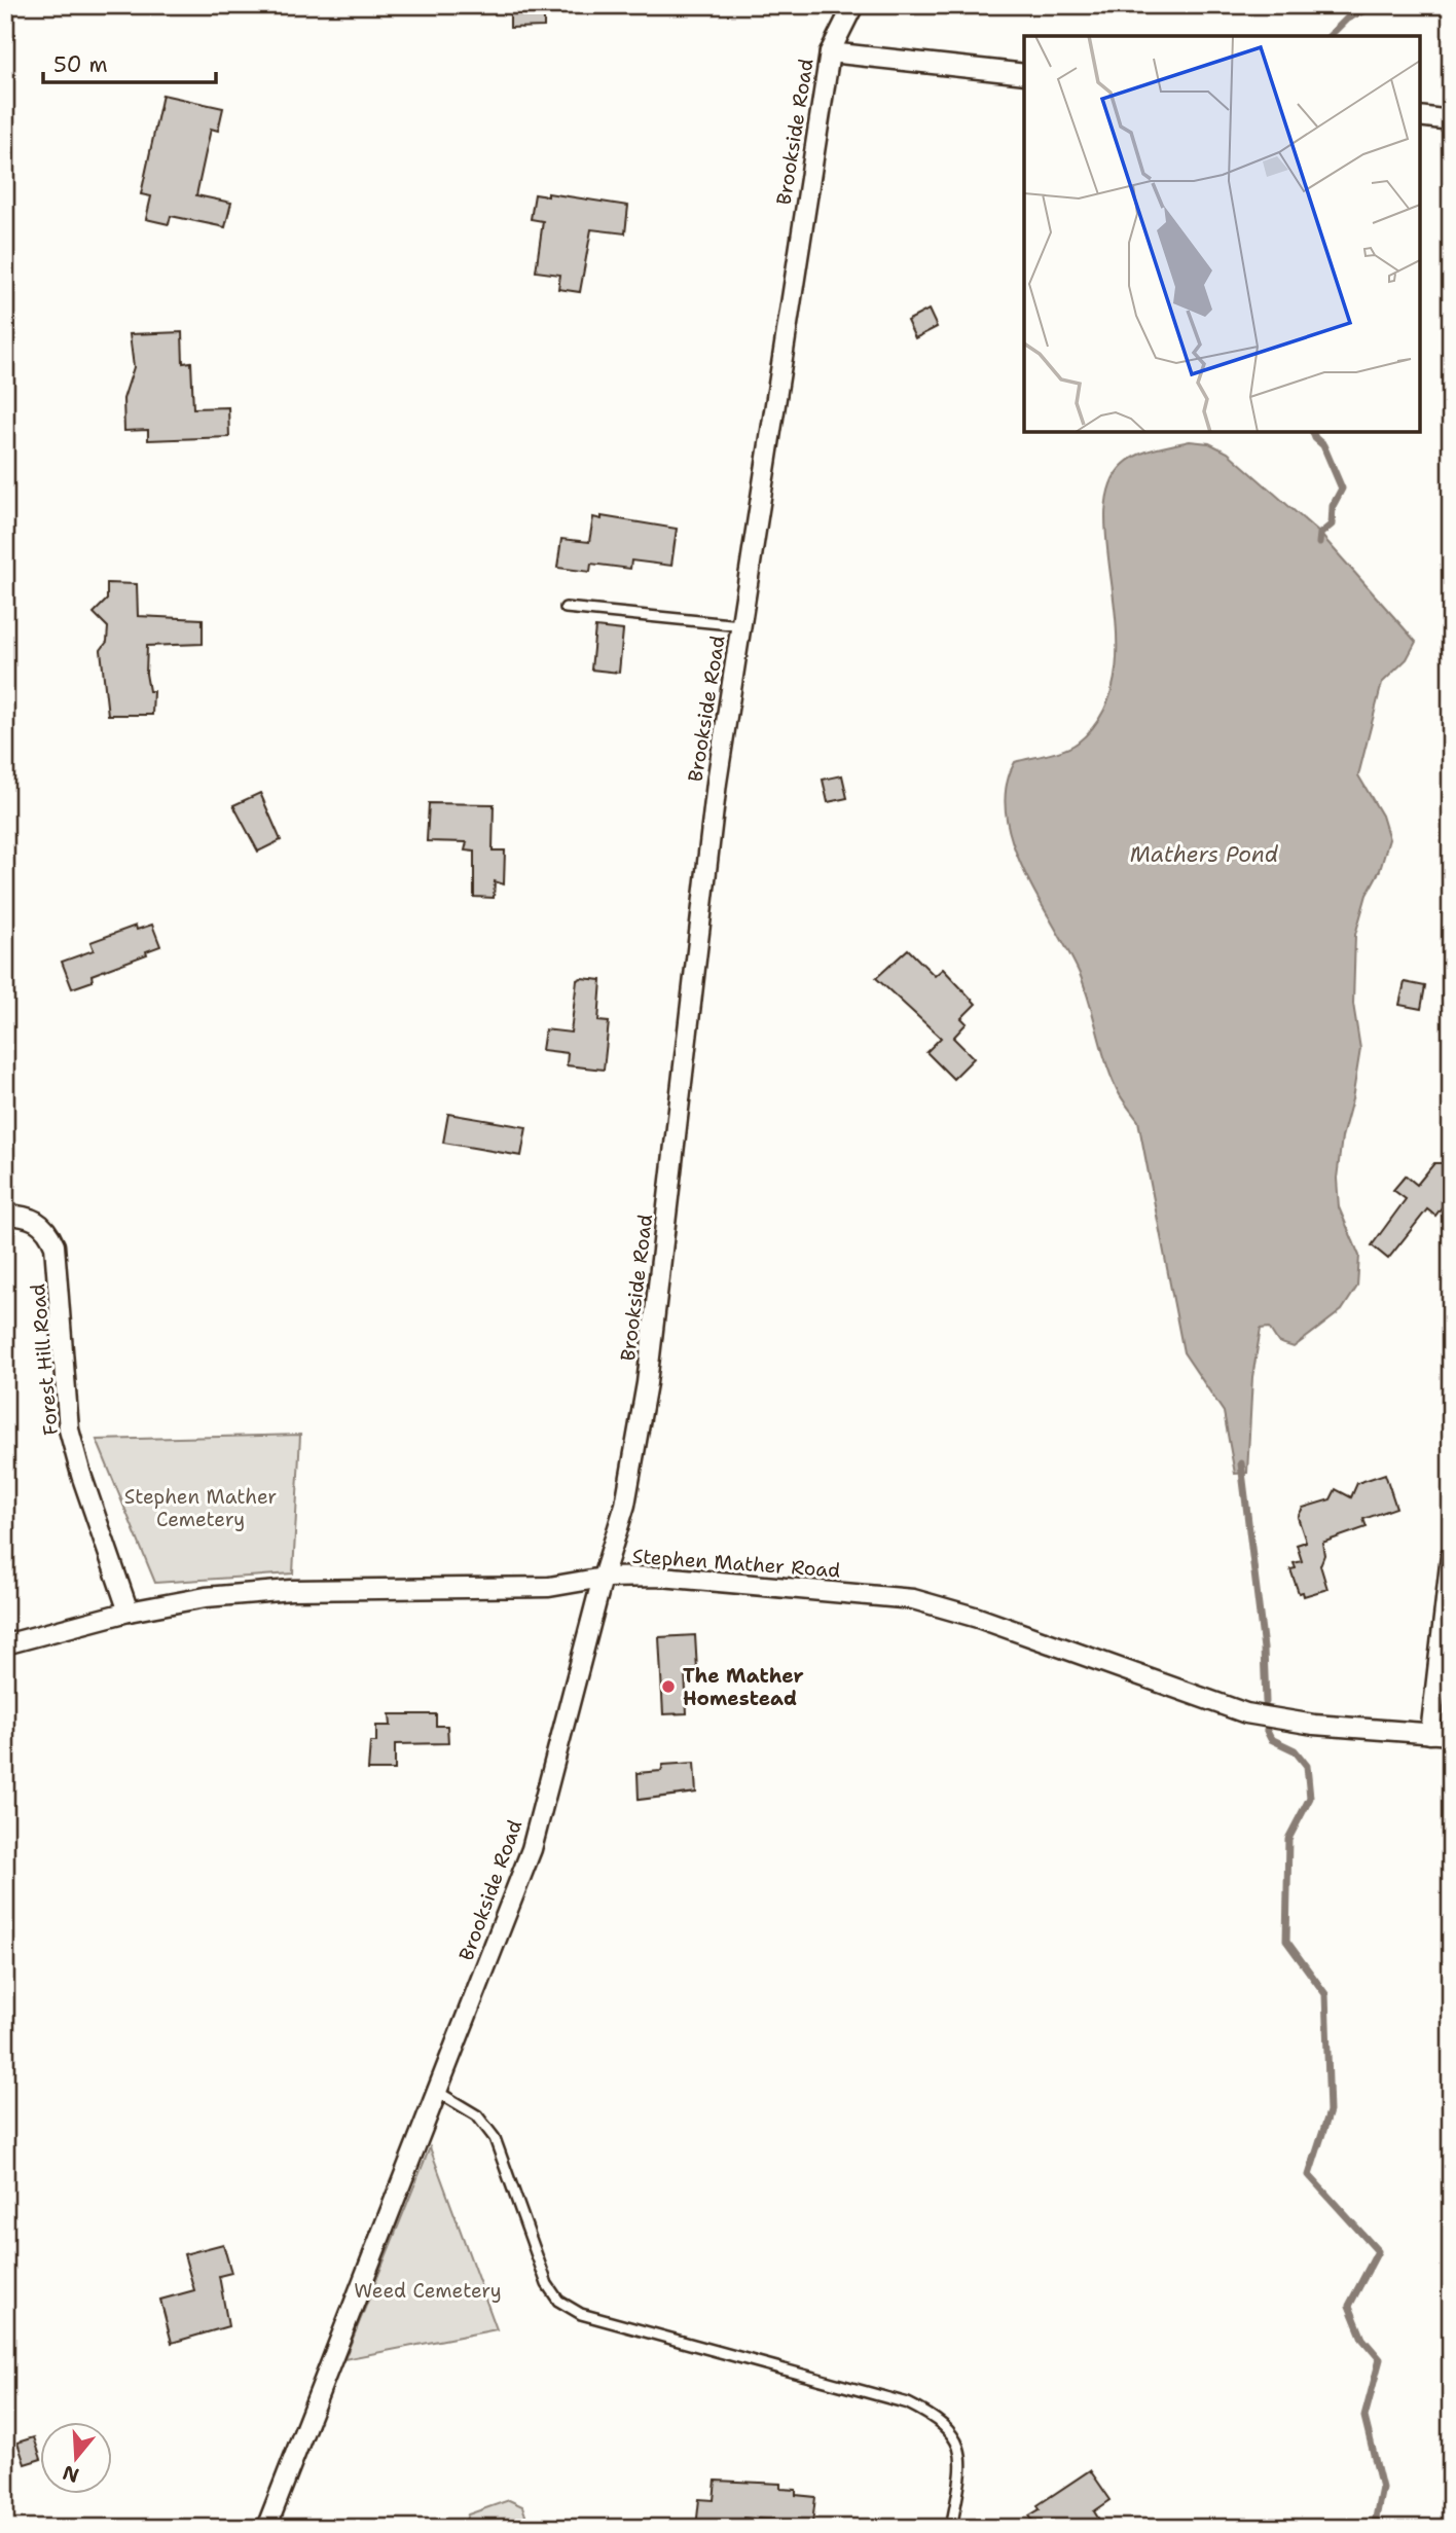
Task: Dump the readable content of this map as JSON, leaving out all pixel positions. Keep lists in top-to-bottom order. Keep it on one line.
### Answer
{"streets":{"street":["Brookside Road","Forest Hill Road","Stephen Mather Road"]},"crossings":[["Brookside Road","Stephen Mather Road"],["Forest Hill Road","Stephen Mather Road"]],"water":["Mathers Pond"],"parks":["Stephen Mather Cemetery","Weed Cemetery"],"places":["The Mather Homestead"],"scale_bar":"50 m","north":"bottom"}
